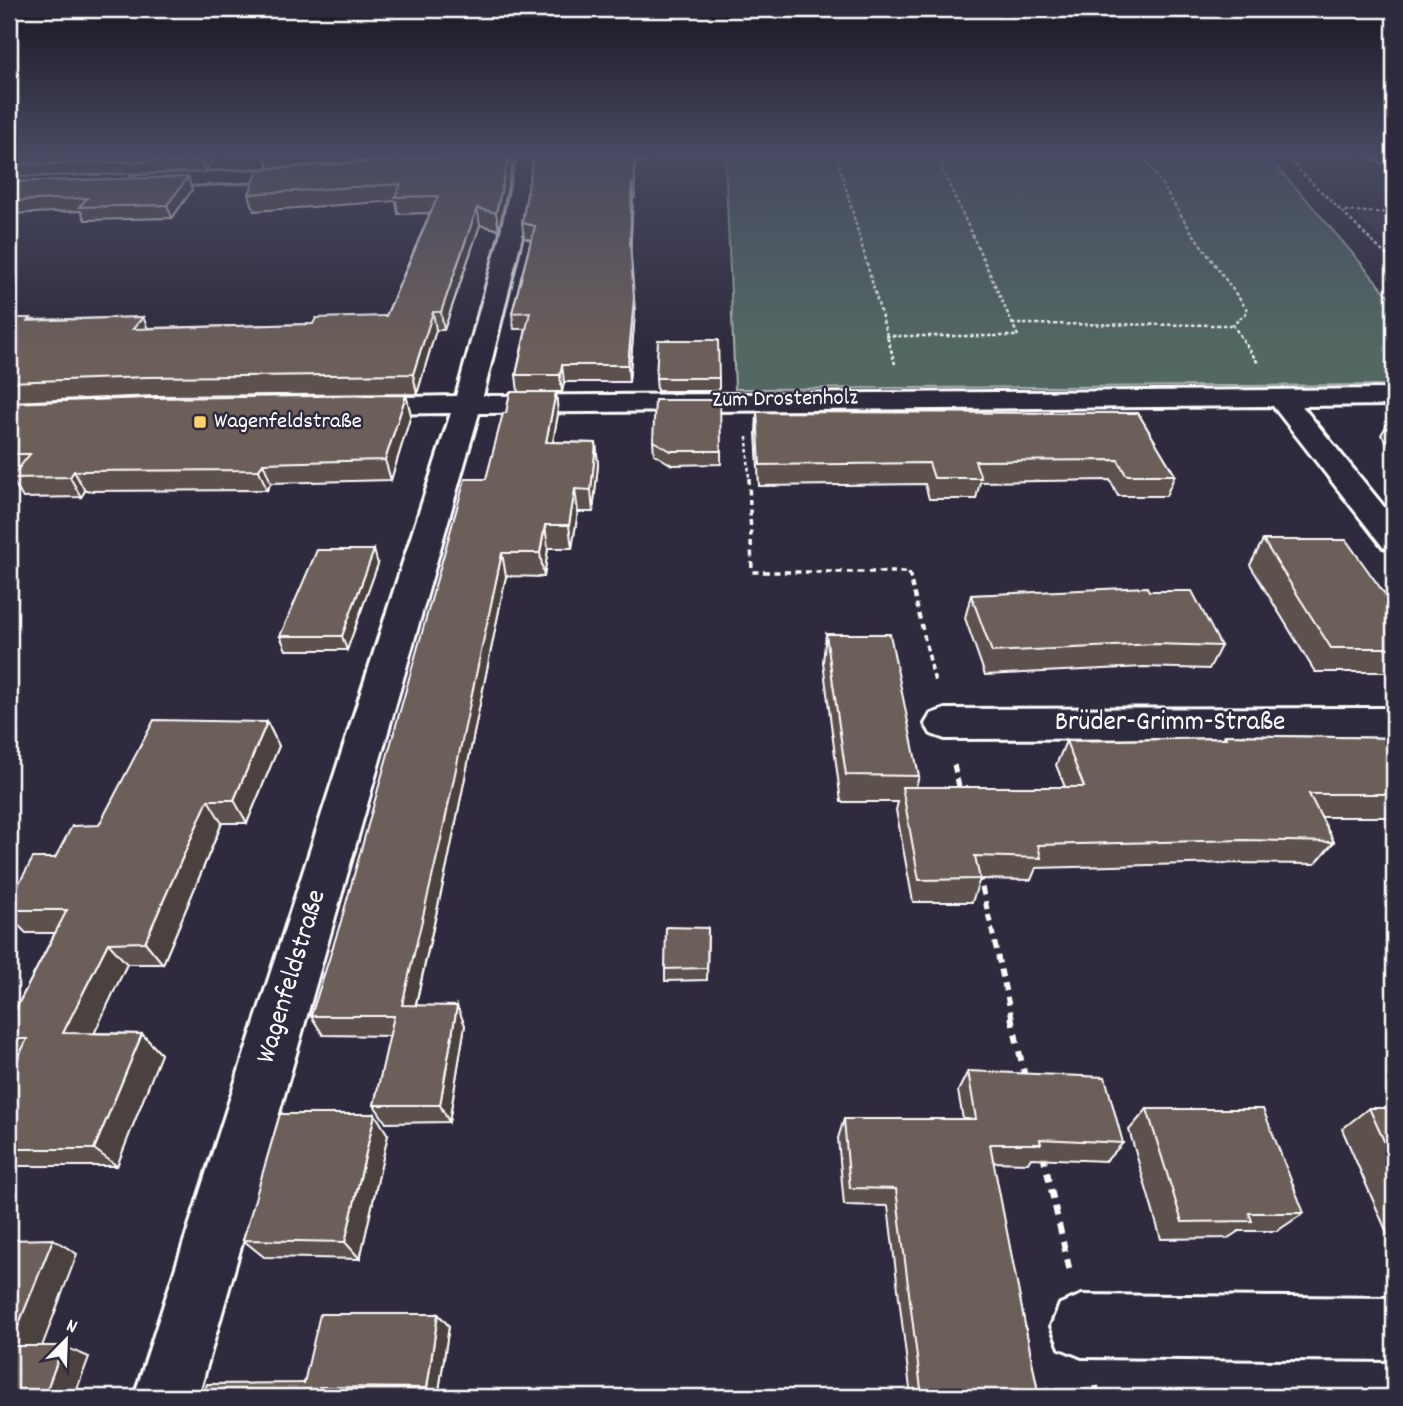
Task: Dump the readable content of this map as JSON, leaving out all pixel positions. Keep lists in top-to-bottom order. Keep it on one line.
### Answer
{"streets":{"street":["Zum Drostenholz","Brüder-Grimm-Straße","Wagenfeldstraße"]},"crossings":[["Zum Drostenholz","Wagenfeldstraße"]],"places":{"transit":["Wagenfeldstraße"]},"north":"top right"}
